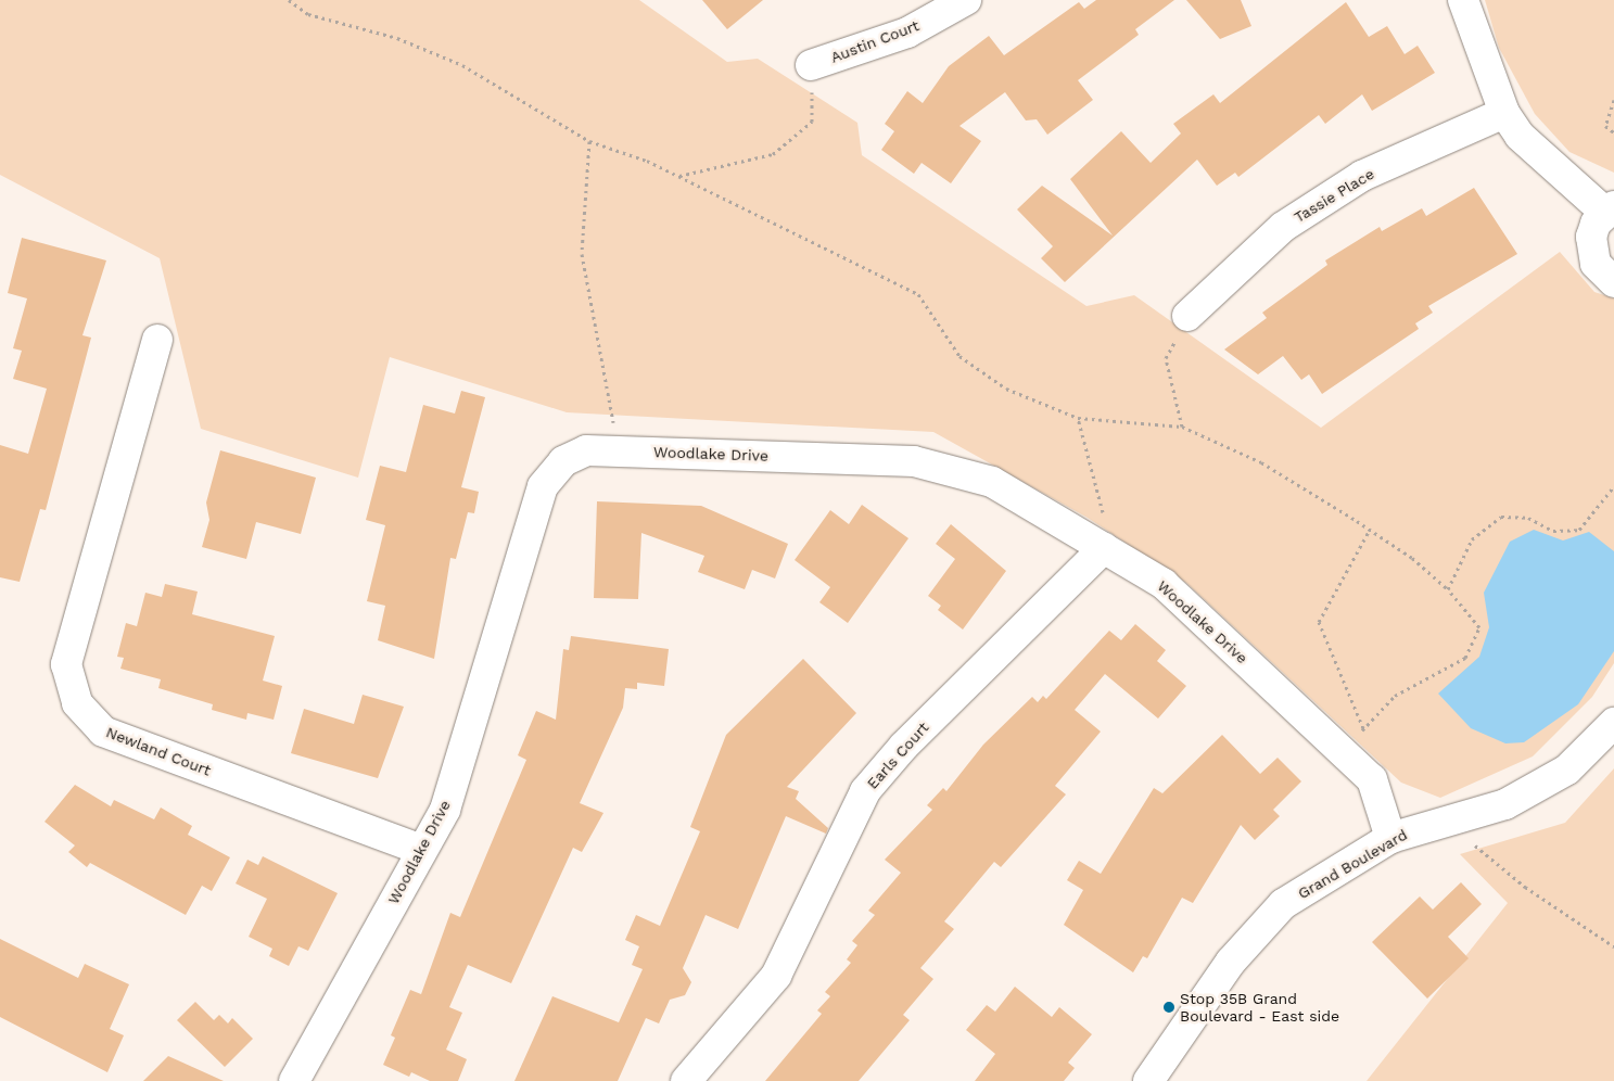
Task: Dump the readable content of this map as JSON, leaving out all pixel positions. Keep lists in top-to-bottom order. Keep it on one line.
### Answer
{"streets":{"street":["Austin Court","Tassie Place","Woodlake Drive","Newland Court","Earls Court","Grand Boulevard"]},"crossings":[["Woodlake Drive","Newland Court"],["Woodlake Drive","Earls Court"],["Woodlake Drive","Grand Boulevard"]],"places":["Stop 35B Grand Boulevard - East side"]}
